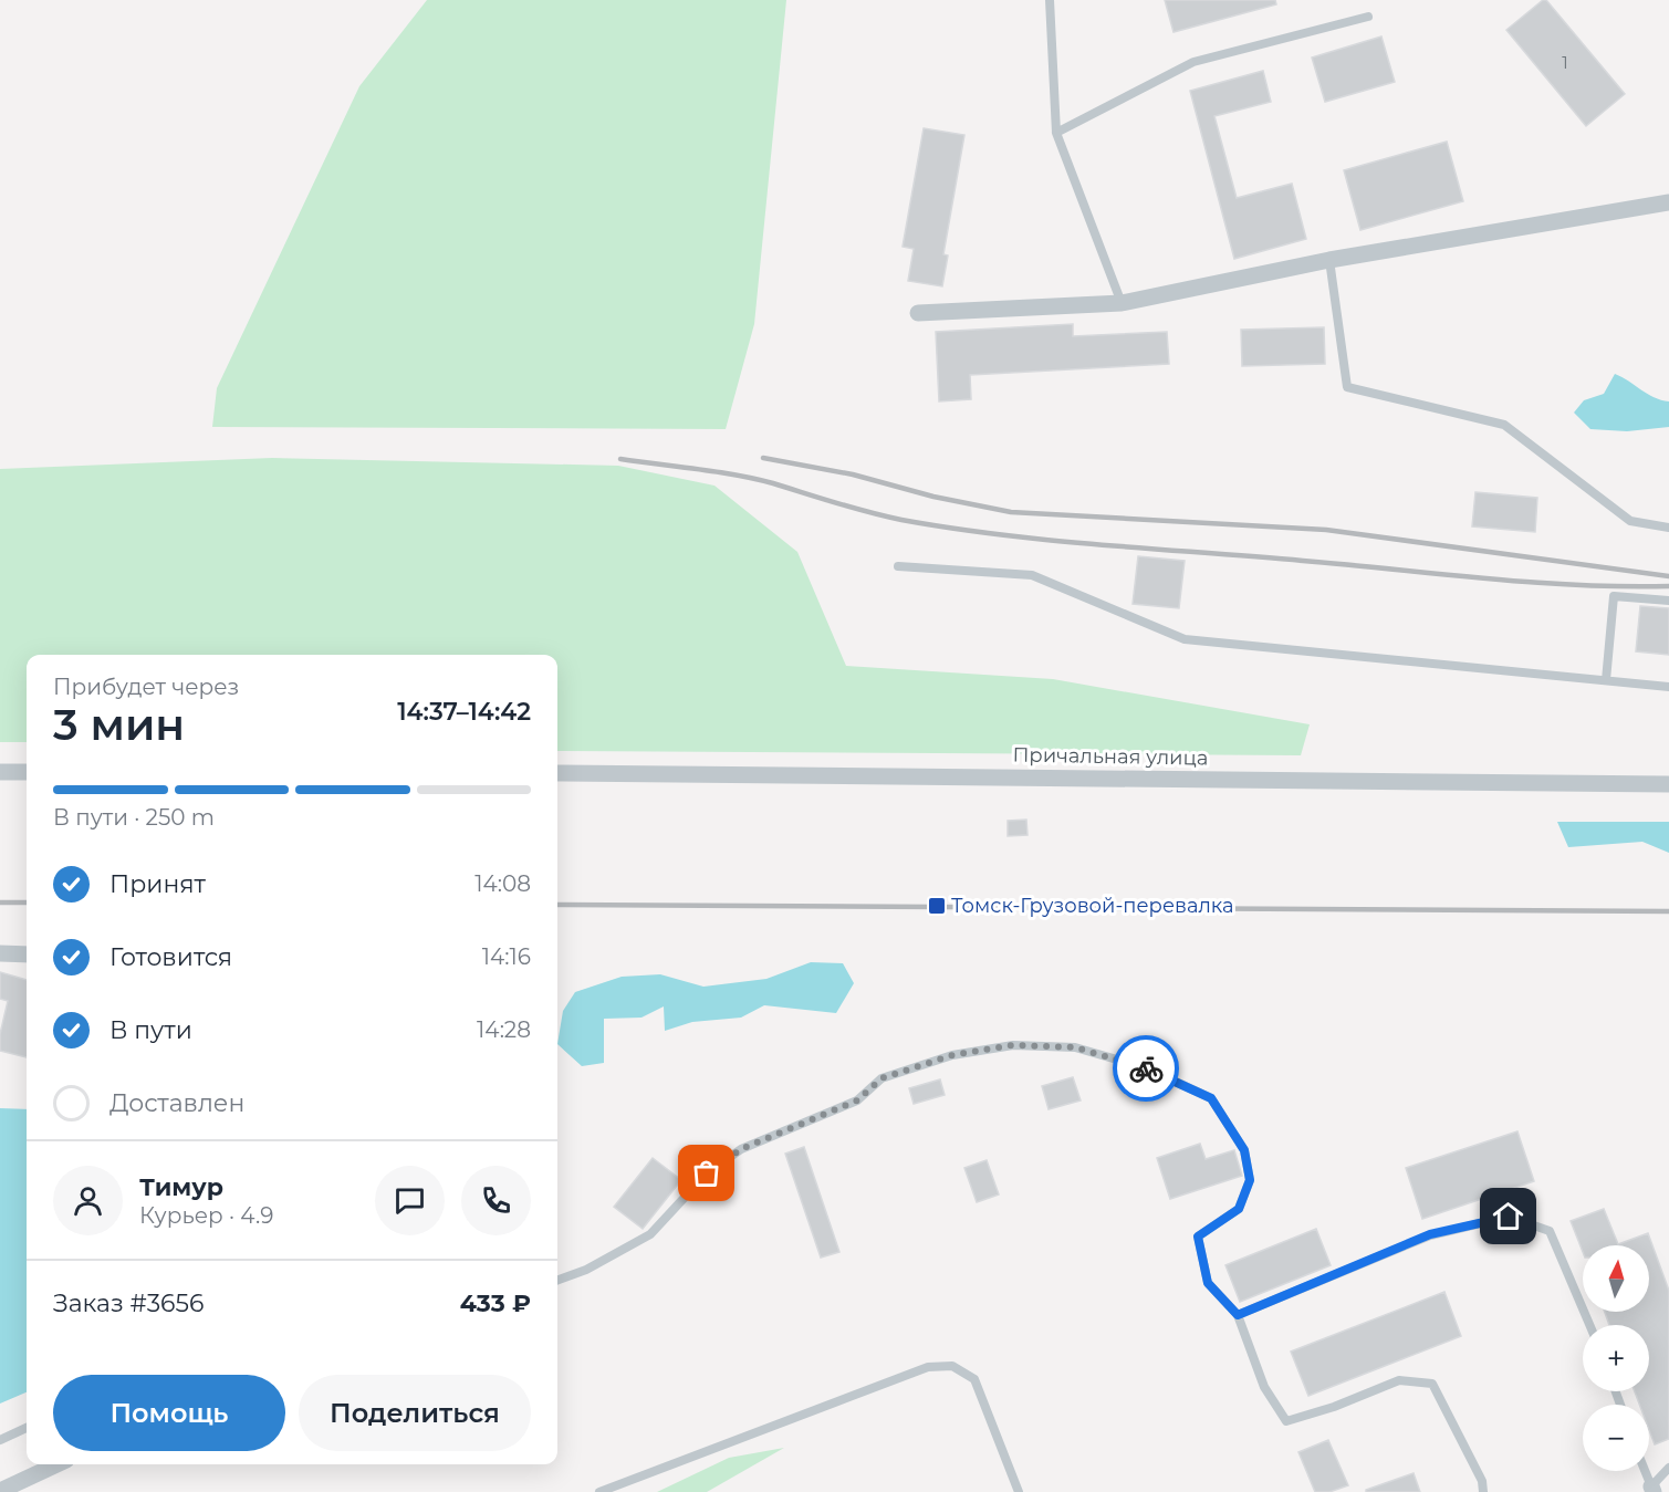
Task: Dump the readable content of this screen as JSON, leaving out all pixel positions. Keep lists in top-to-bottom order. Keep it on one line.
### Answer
{"streets":{"street":["Причальная улица"]},"places":{"transit":["Томск-Грузовой-перевалка"]},"house_numbers":["1"],"north":"top","page":{"heading":["3 мин","Прибудет через","14:37–14:42"],"panel":["Тимур","Курьер · 4.9","Заказ #3656","433 ₽"],"bar":"В пути · 250 m","list":[["Принят","14:08"],["Готовится","14:16"],["В пути","14:28"],"Доставлен"],"map_buttons":["+","−"],"buttons":["Помощь","Поделиться"]}}
